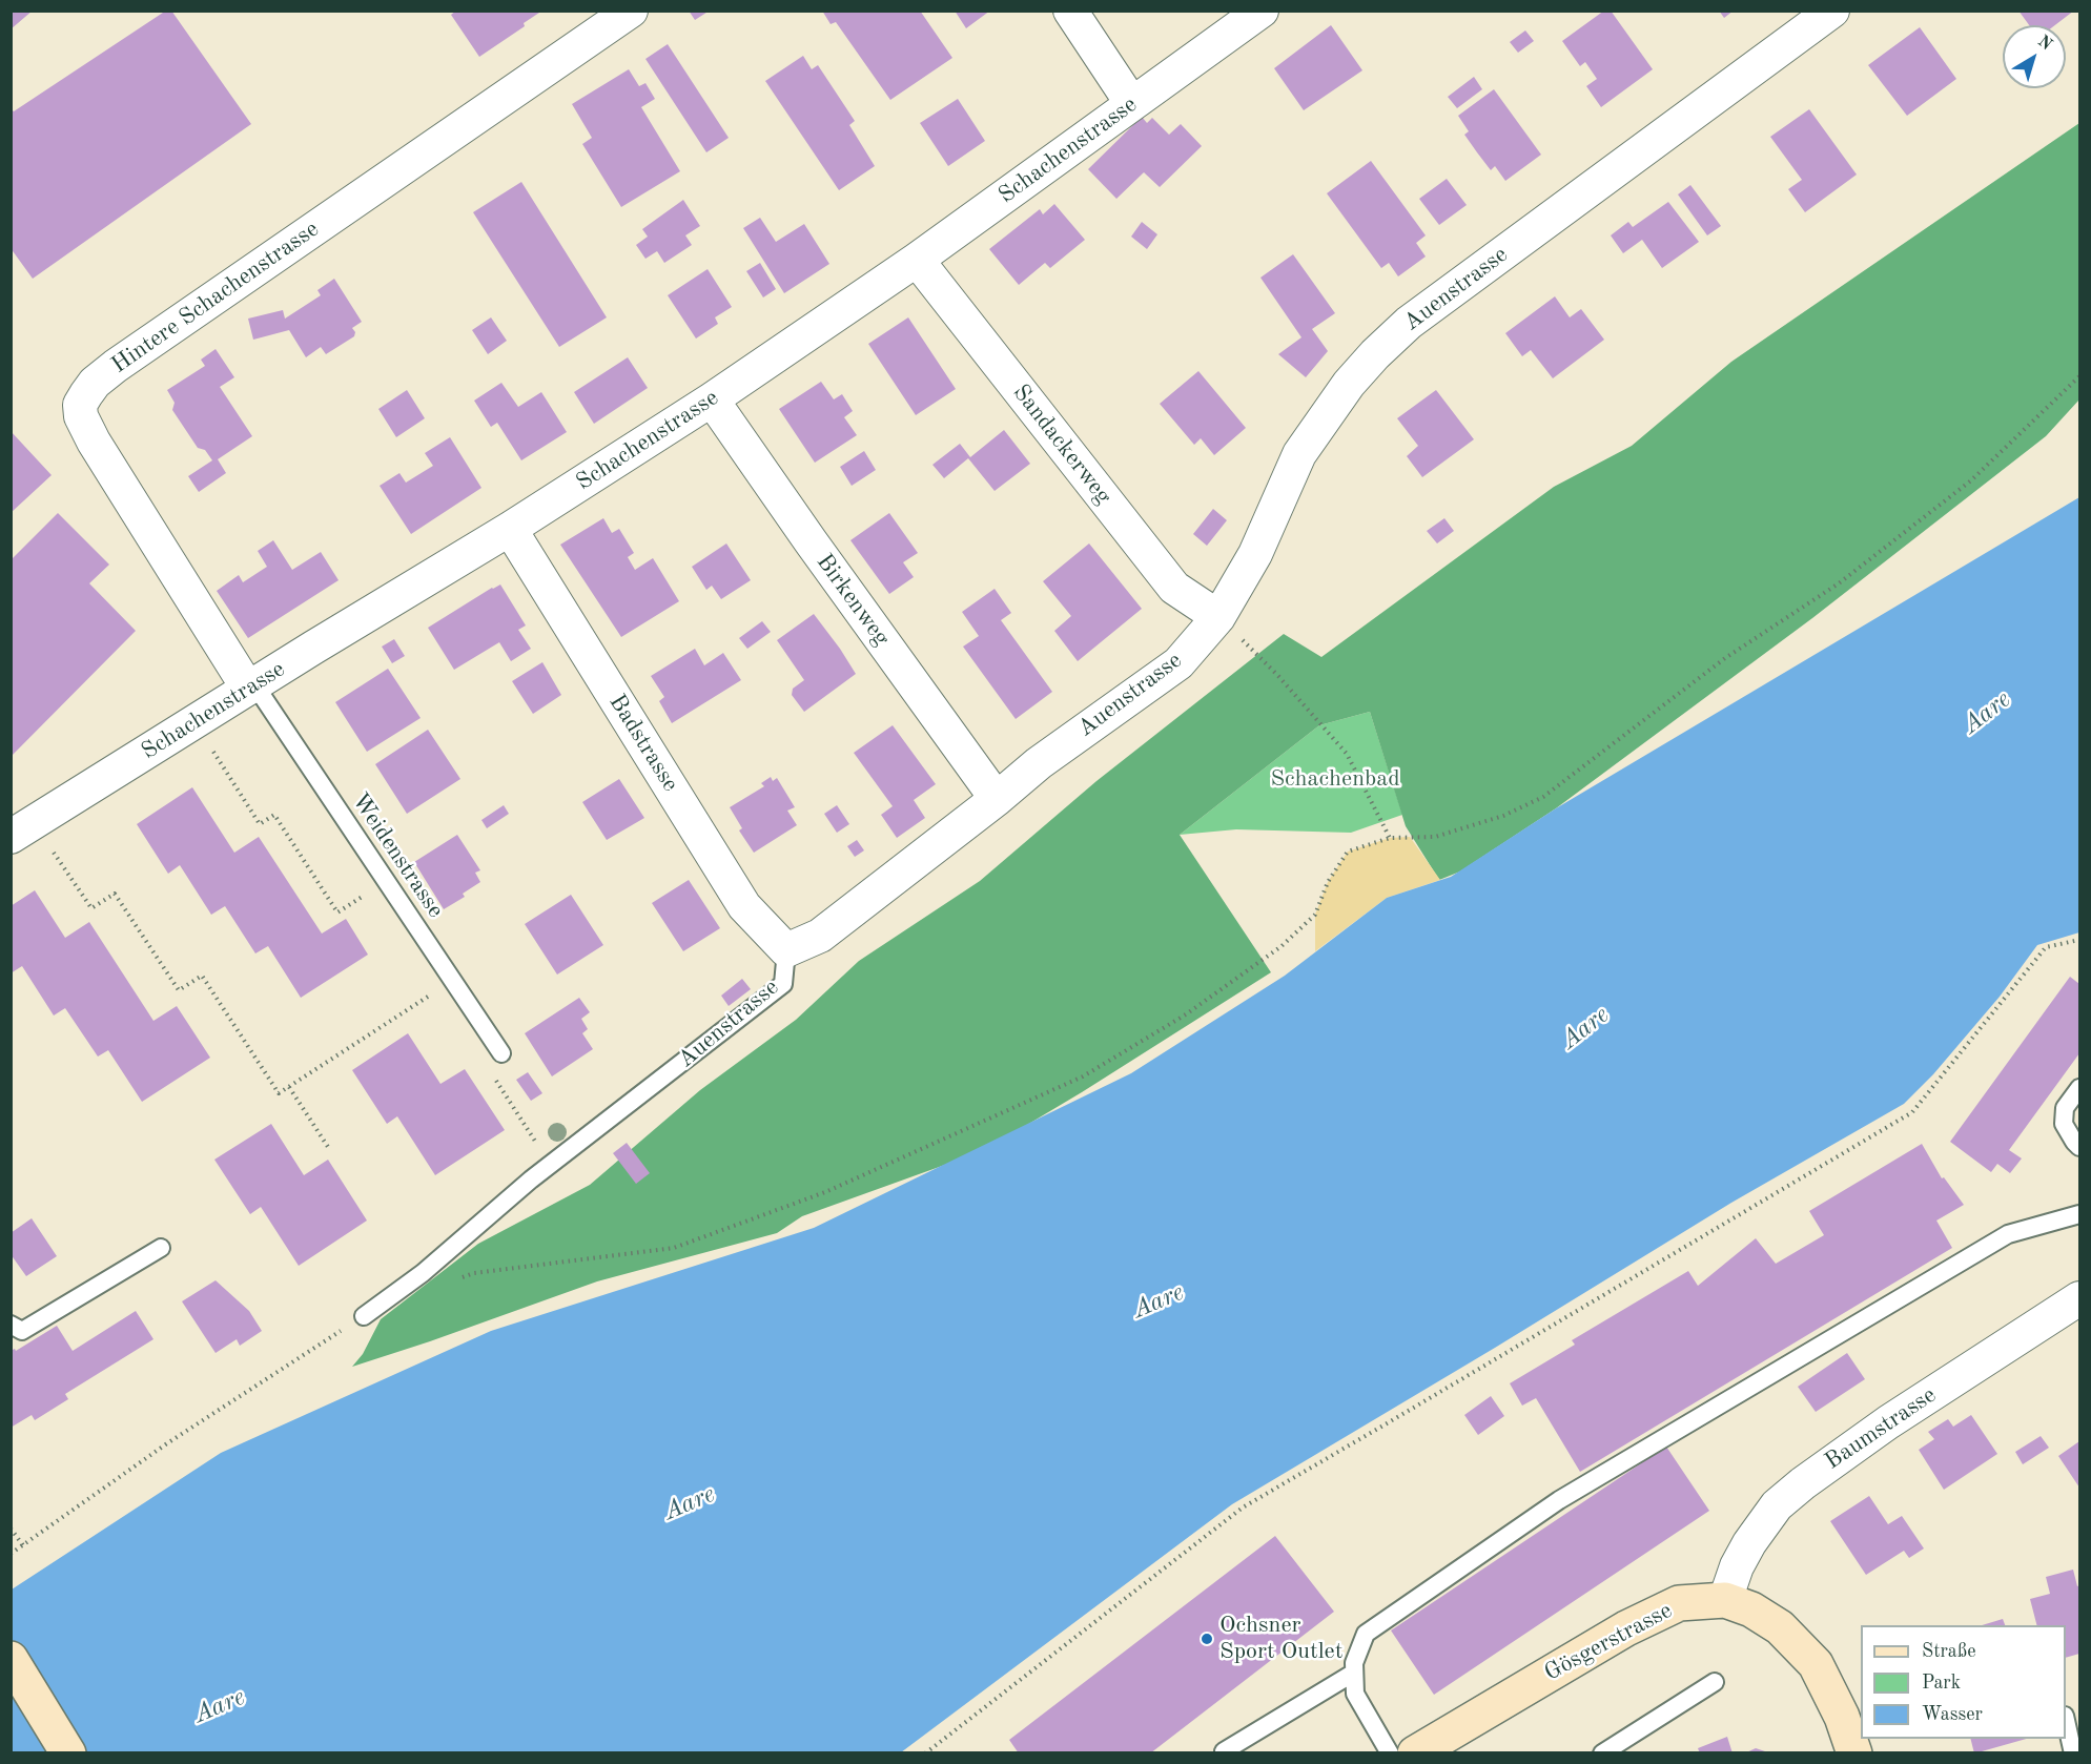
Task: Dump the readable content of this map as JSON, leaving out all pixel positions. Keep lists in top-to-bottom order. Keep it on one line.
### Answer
{"streets":{"main road":["Gösgerstrasse"],"street":["Schachenstrasse","Auenstrasse","Hintere Schachenstrasse","Sandackerweg","Birkenweg","Badstrasse","Baumstrasse"],"lane":["Weidenstrasse"]},"crossings":[["Schachenstrasse","Hintere Schachenstrasse"],["Schachenstrasse","Sandackerweg"],["Schachenstrasse","Birkenweg"],["Schachenstrasse","Badstrasse"],["Schachenstrasse","Weidenstrasse"],["Auenstrasse","Sandackerweg"],["Auenstrasse","Birkenweg"],["Auenstrasse","Badstrasse"],["Hintere Schachenstrasse","Weidenstrasse"],["Baumstrasse","Gösgerstrasse"]],"water":["Aare"],"parks":["Schachenbad"],"places":["Ochsner Sport Outlet"],"legend":["Straße","Park","Wasser"],"north":"top right"}
